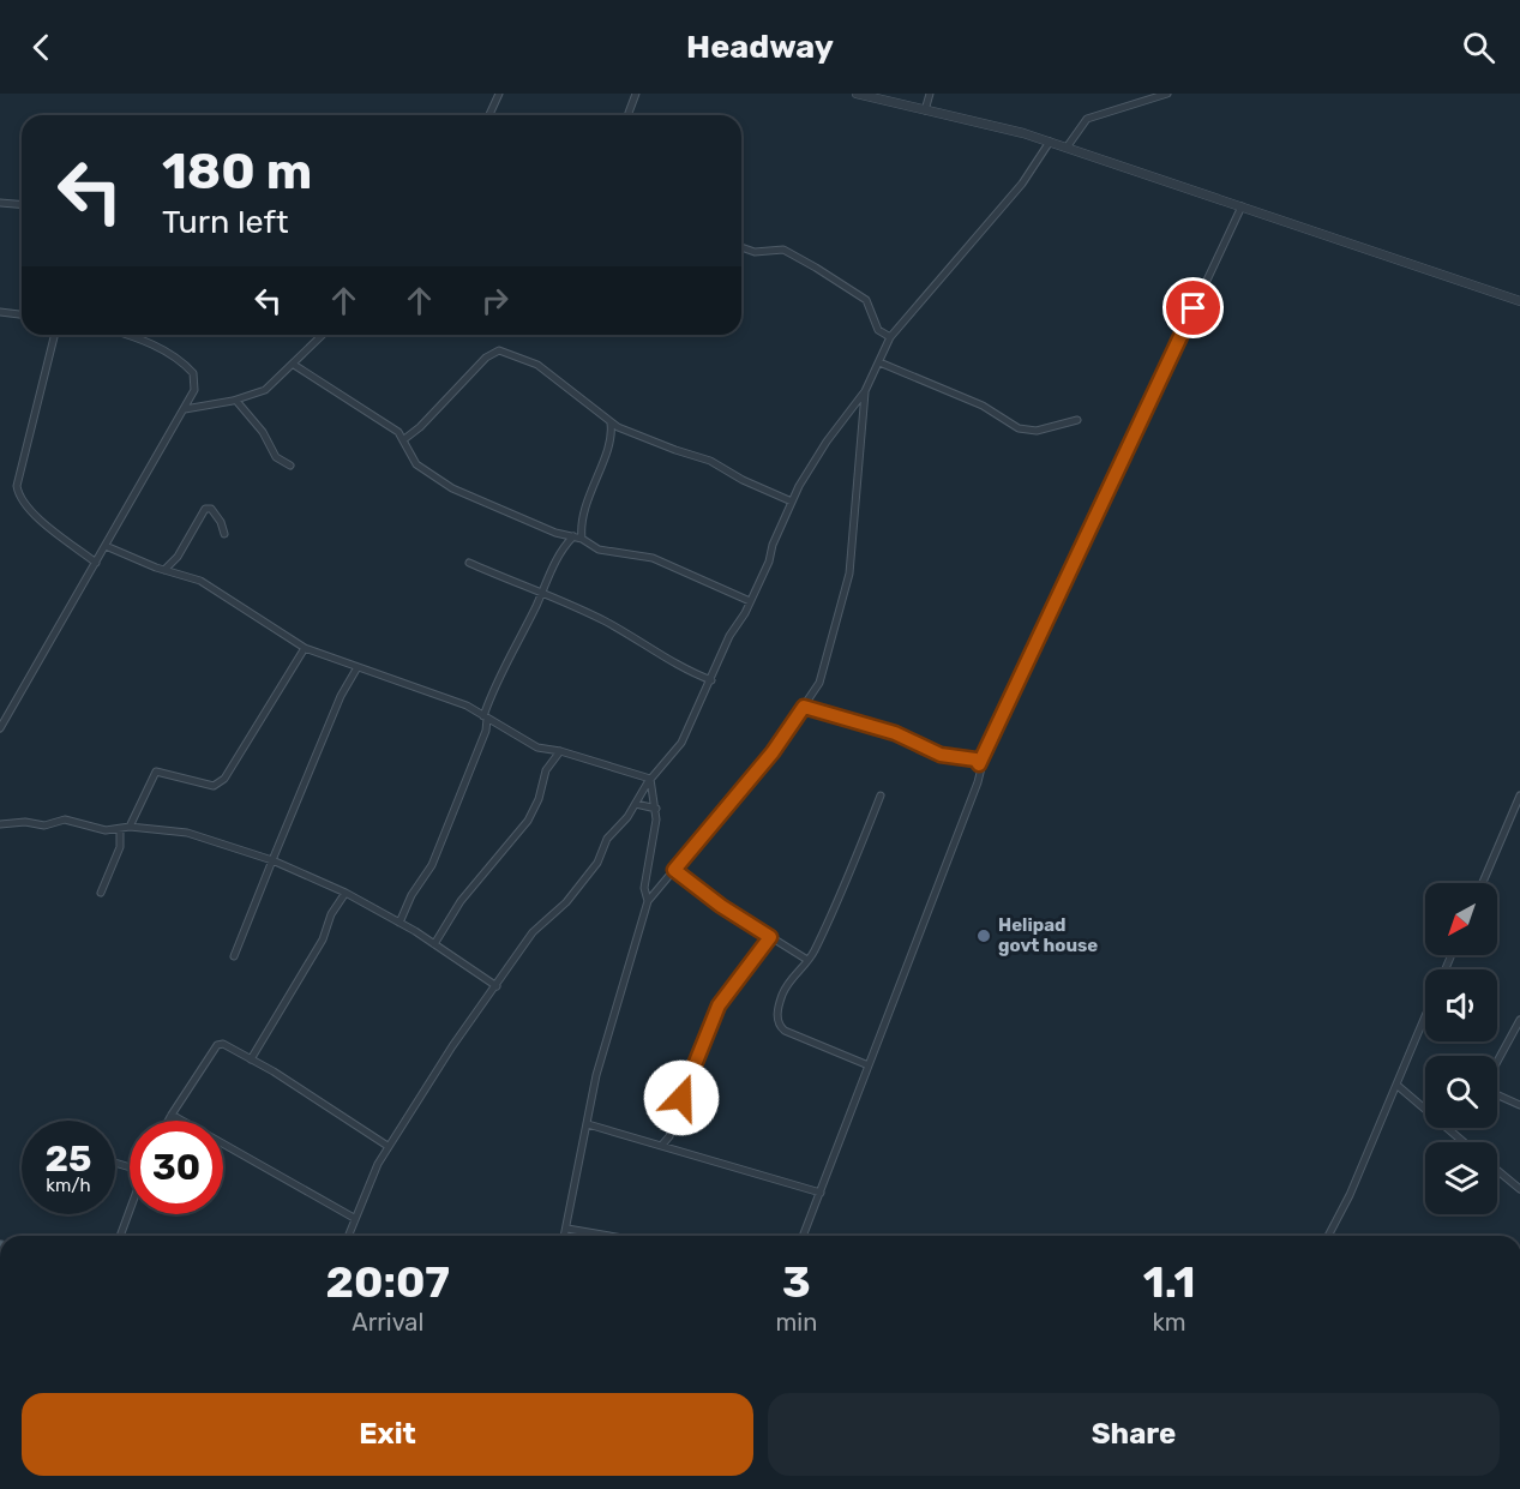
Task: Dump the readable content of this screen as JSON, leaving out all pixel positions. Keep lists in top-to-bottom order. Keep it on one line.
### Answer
{"places":["Helipad govt house"],"north":"bottom left","page":{"header":"Headway","turn":["180 m","Turn left"],"speed":"25 km/h","limit":"30","eta":["20:07","Arrival","3","min","1.1","km"],"buttons":["Exit","Share"]}}
